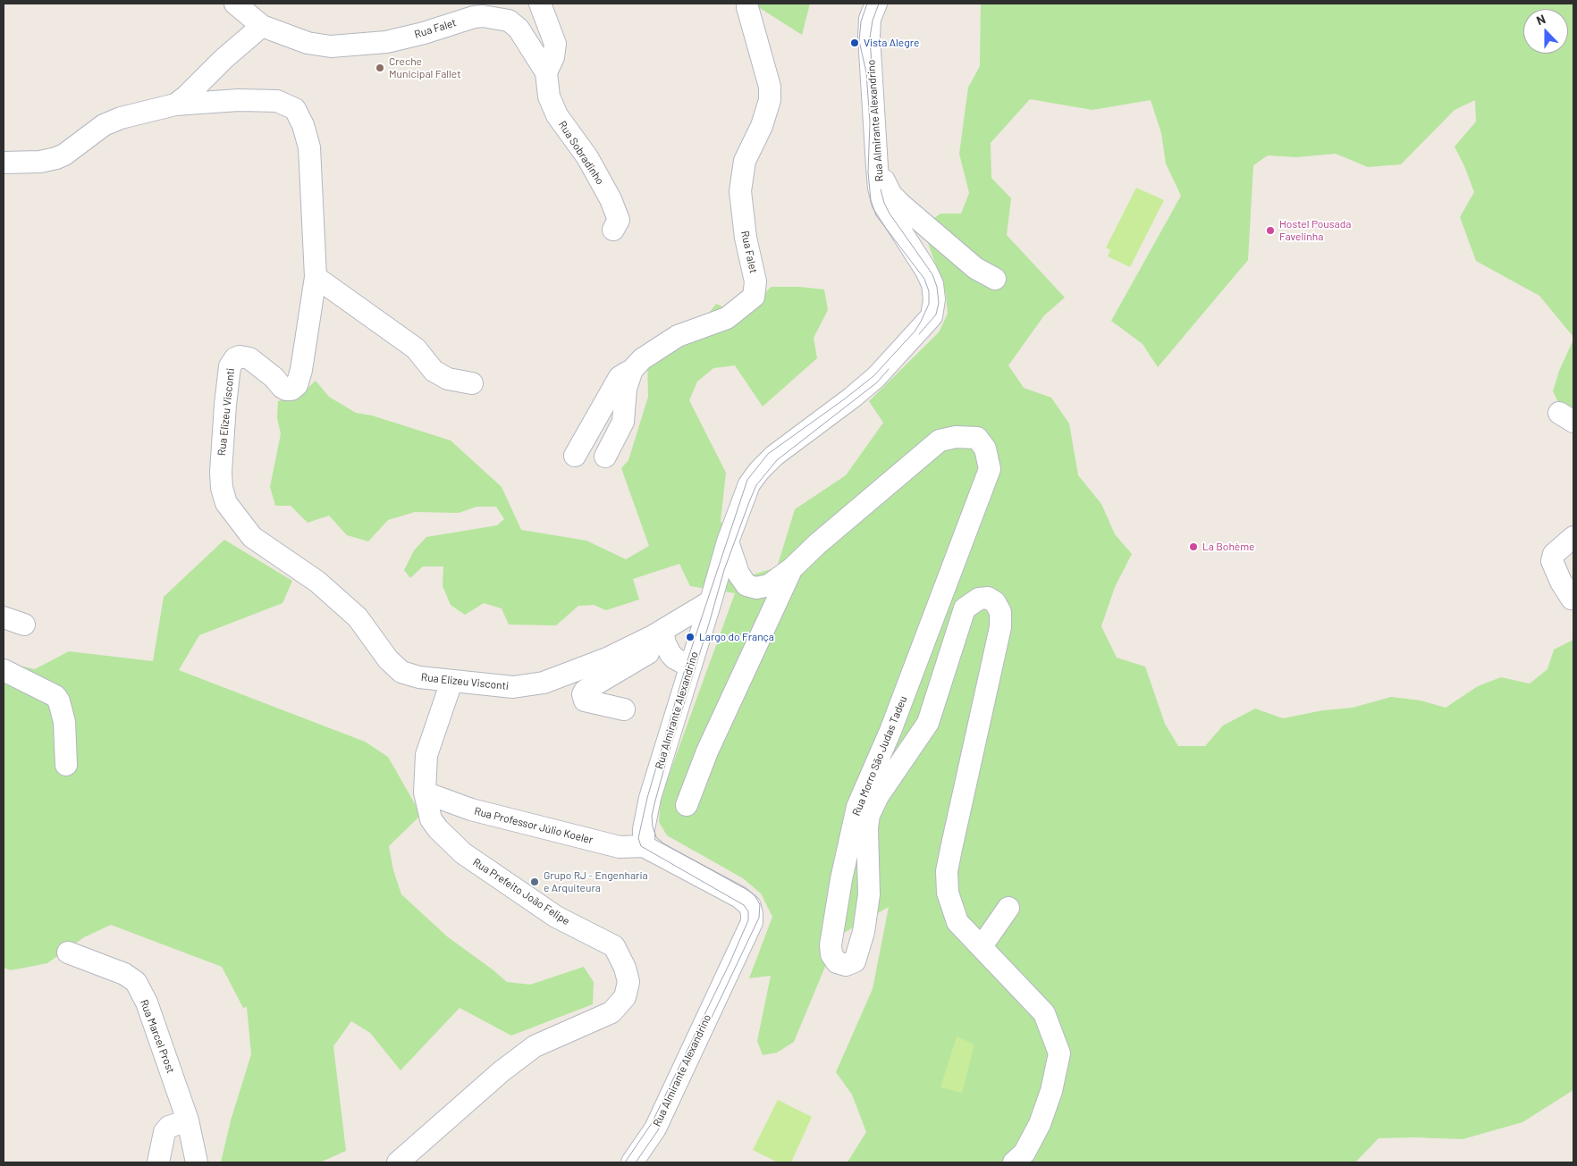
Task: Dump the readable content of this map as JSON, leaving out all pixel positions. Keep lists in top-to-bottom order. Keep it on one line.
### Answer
{"streets":{"street":["Rua Falet","Rua Almirante Alexandrino","Rua Sobradinho","Rua Elizeu Visconti","Rua Morro São Judas Tadeu","Rua Professor Júlio Koeler","Rua Prefeito João Felipe","Rua Marcel Prost"]},"crossings":[["Rua Falet","Rua Sobradinho"],["Rua Almirante Alexandrino","Rua Morro São Judas Tadeu"],["Rua Almirante Alexandrino","Rua Professor Júlio Koeler"],["Rua Elizeu Visconti","Rua Prefeito João Felipe"],["Rua Professor Júlio Koeler","Rua Prefeito João Felipe"]],"places":["Vista Alegre","Creche Municipal Fallet","Hostel Pousada Favelinha","La Bohème","Largo do França","Grupo RJ - Engenharia e Arquiteura"],"north":"top"}
